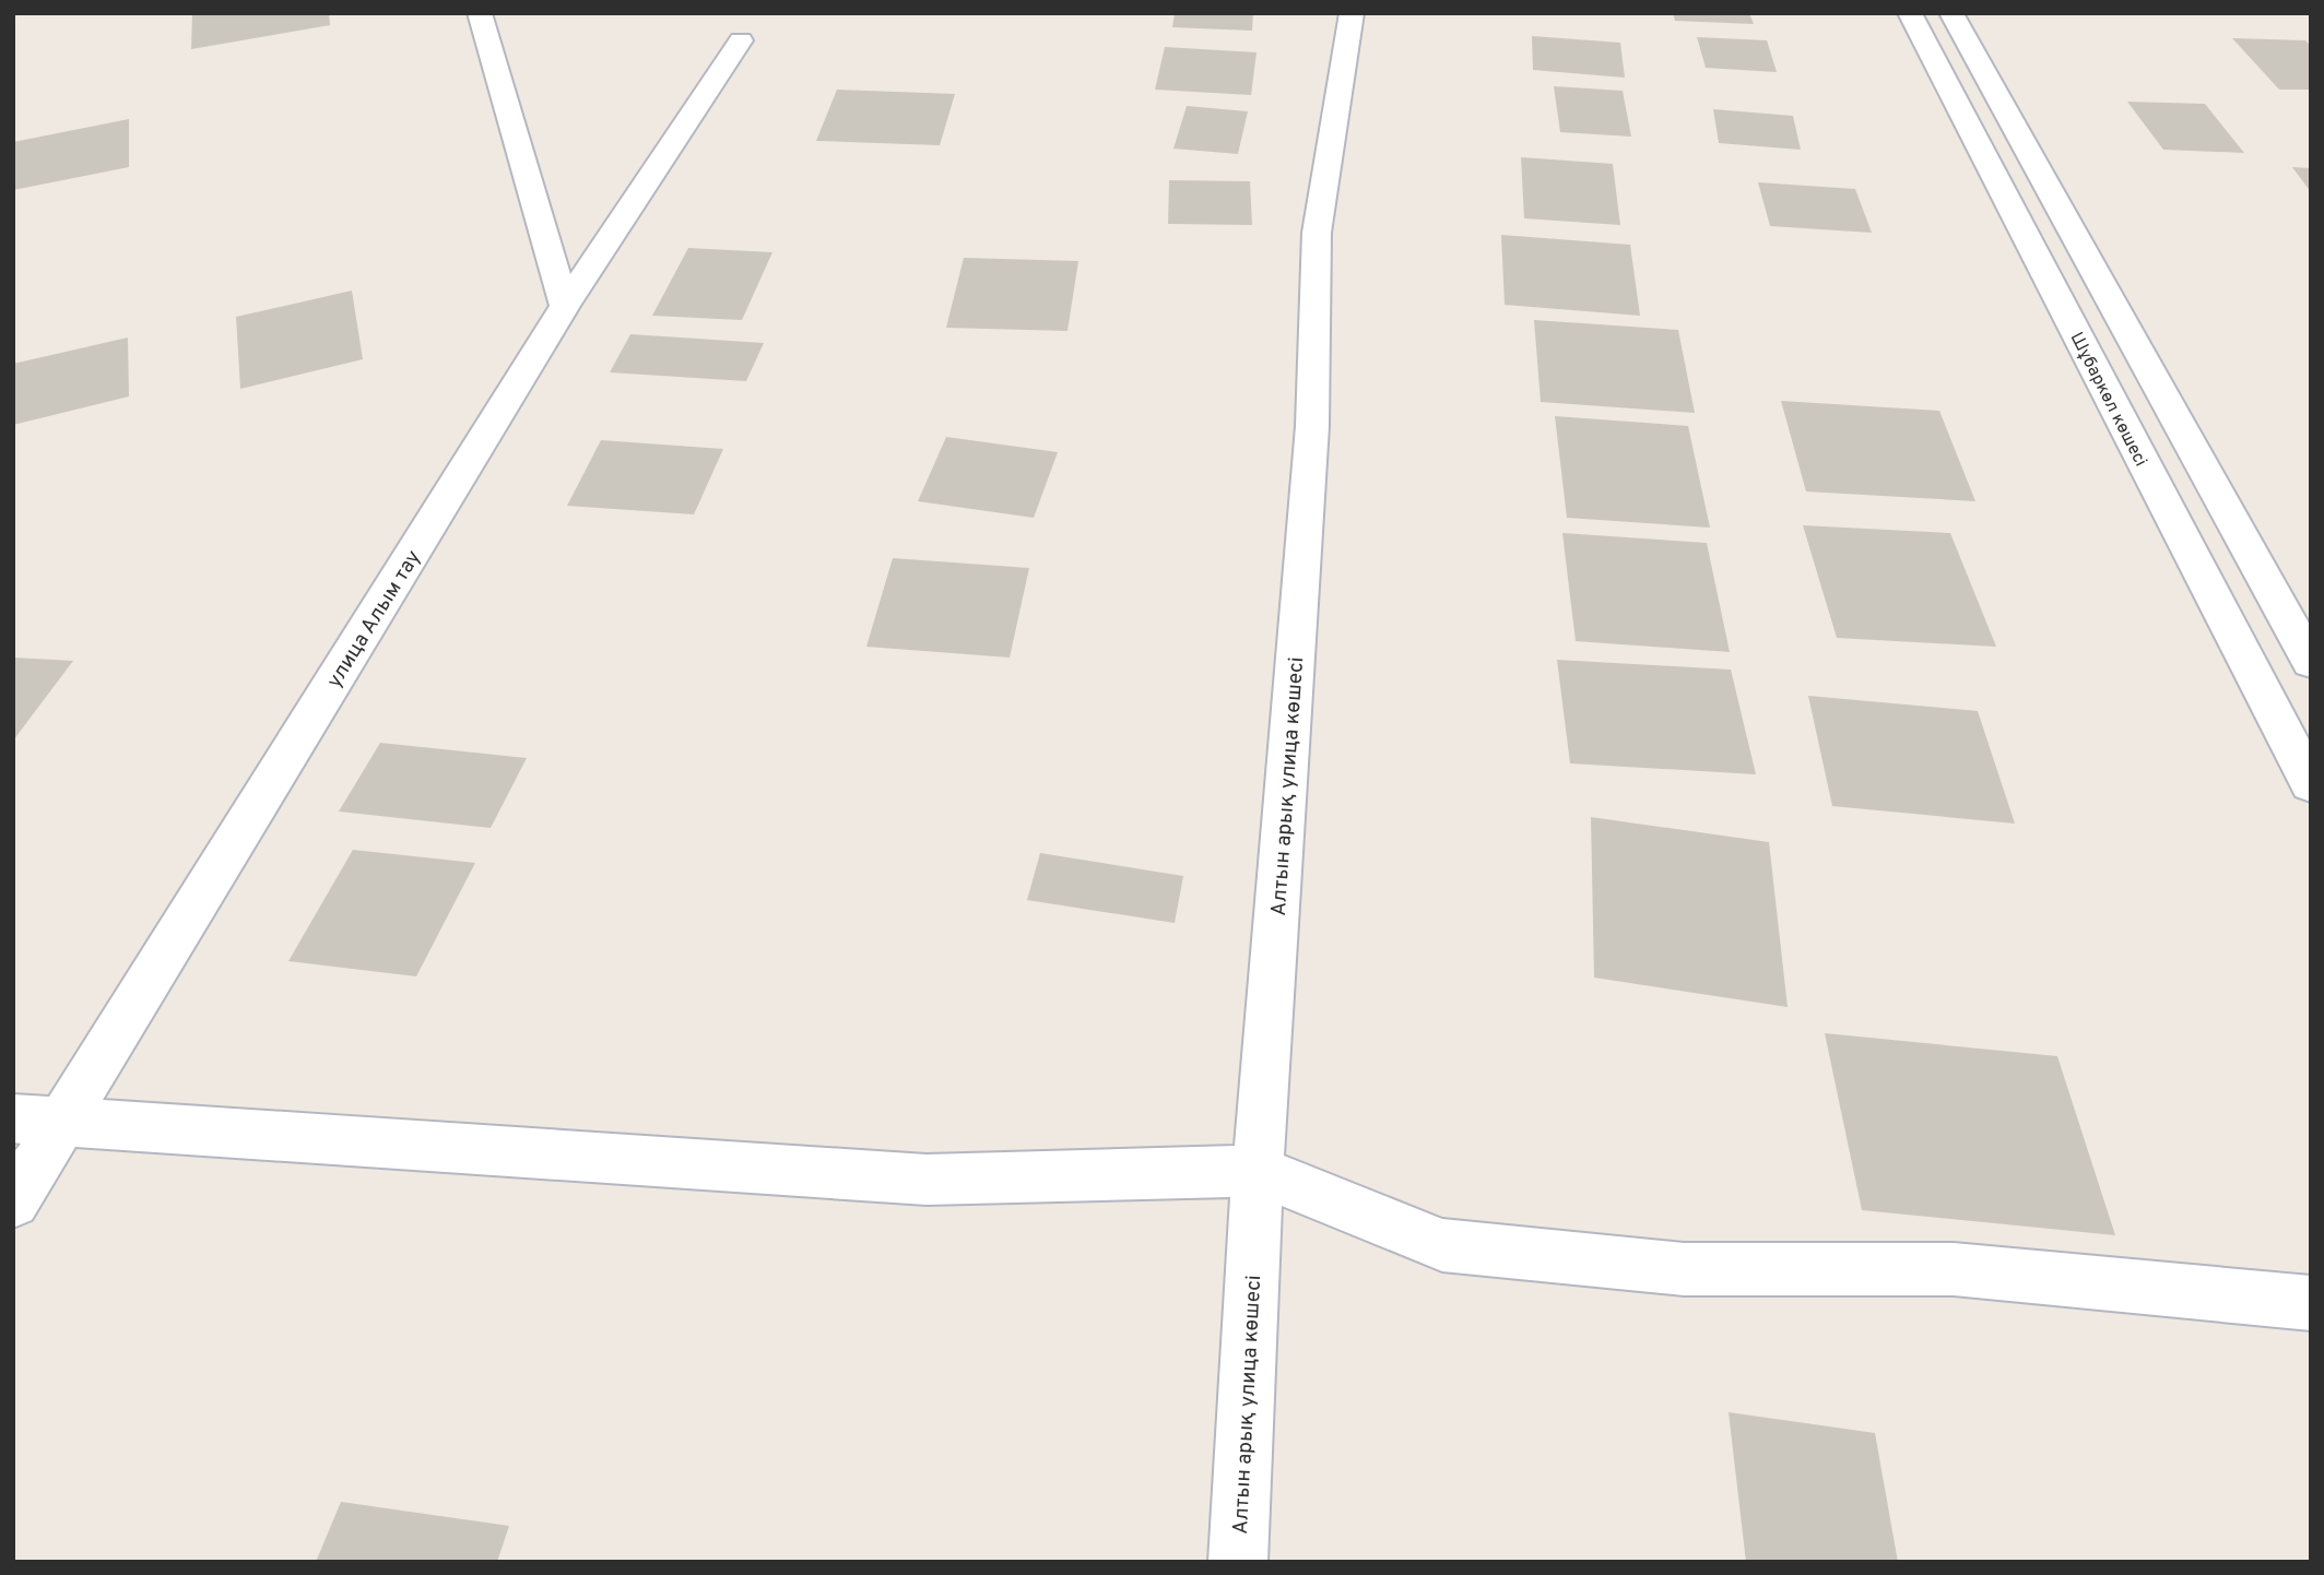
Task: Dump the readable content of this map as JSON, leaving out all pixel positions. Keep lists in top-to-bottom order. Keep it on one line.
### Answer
{"streets":{"street":["Шұбаркөл көшесі","улица Алым тау","Алтын арық улица көшесі"]}}
